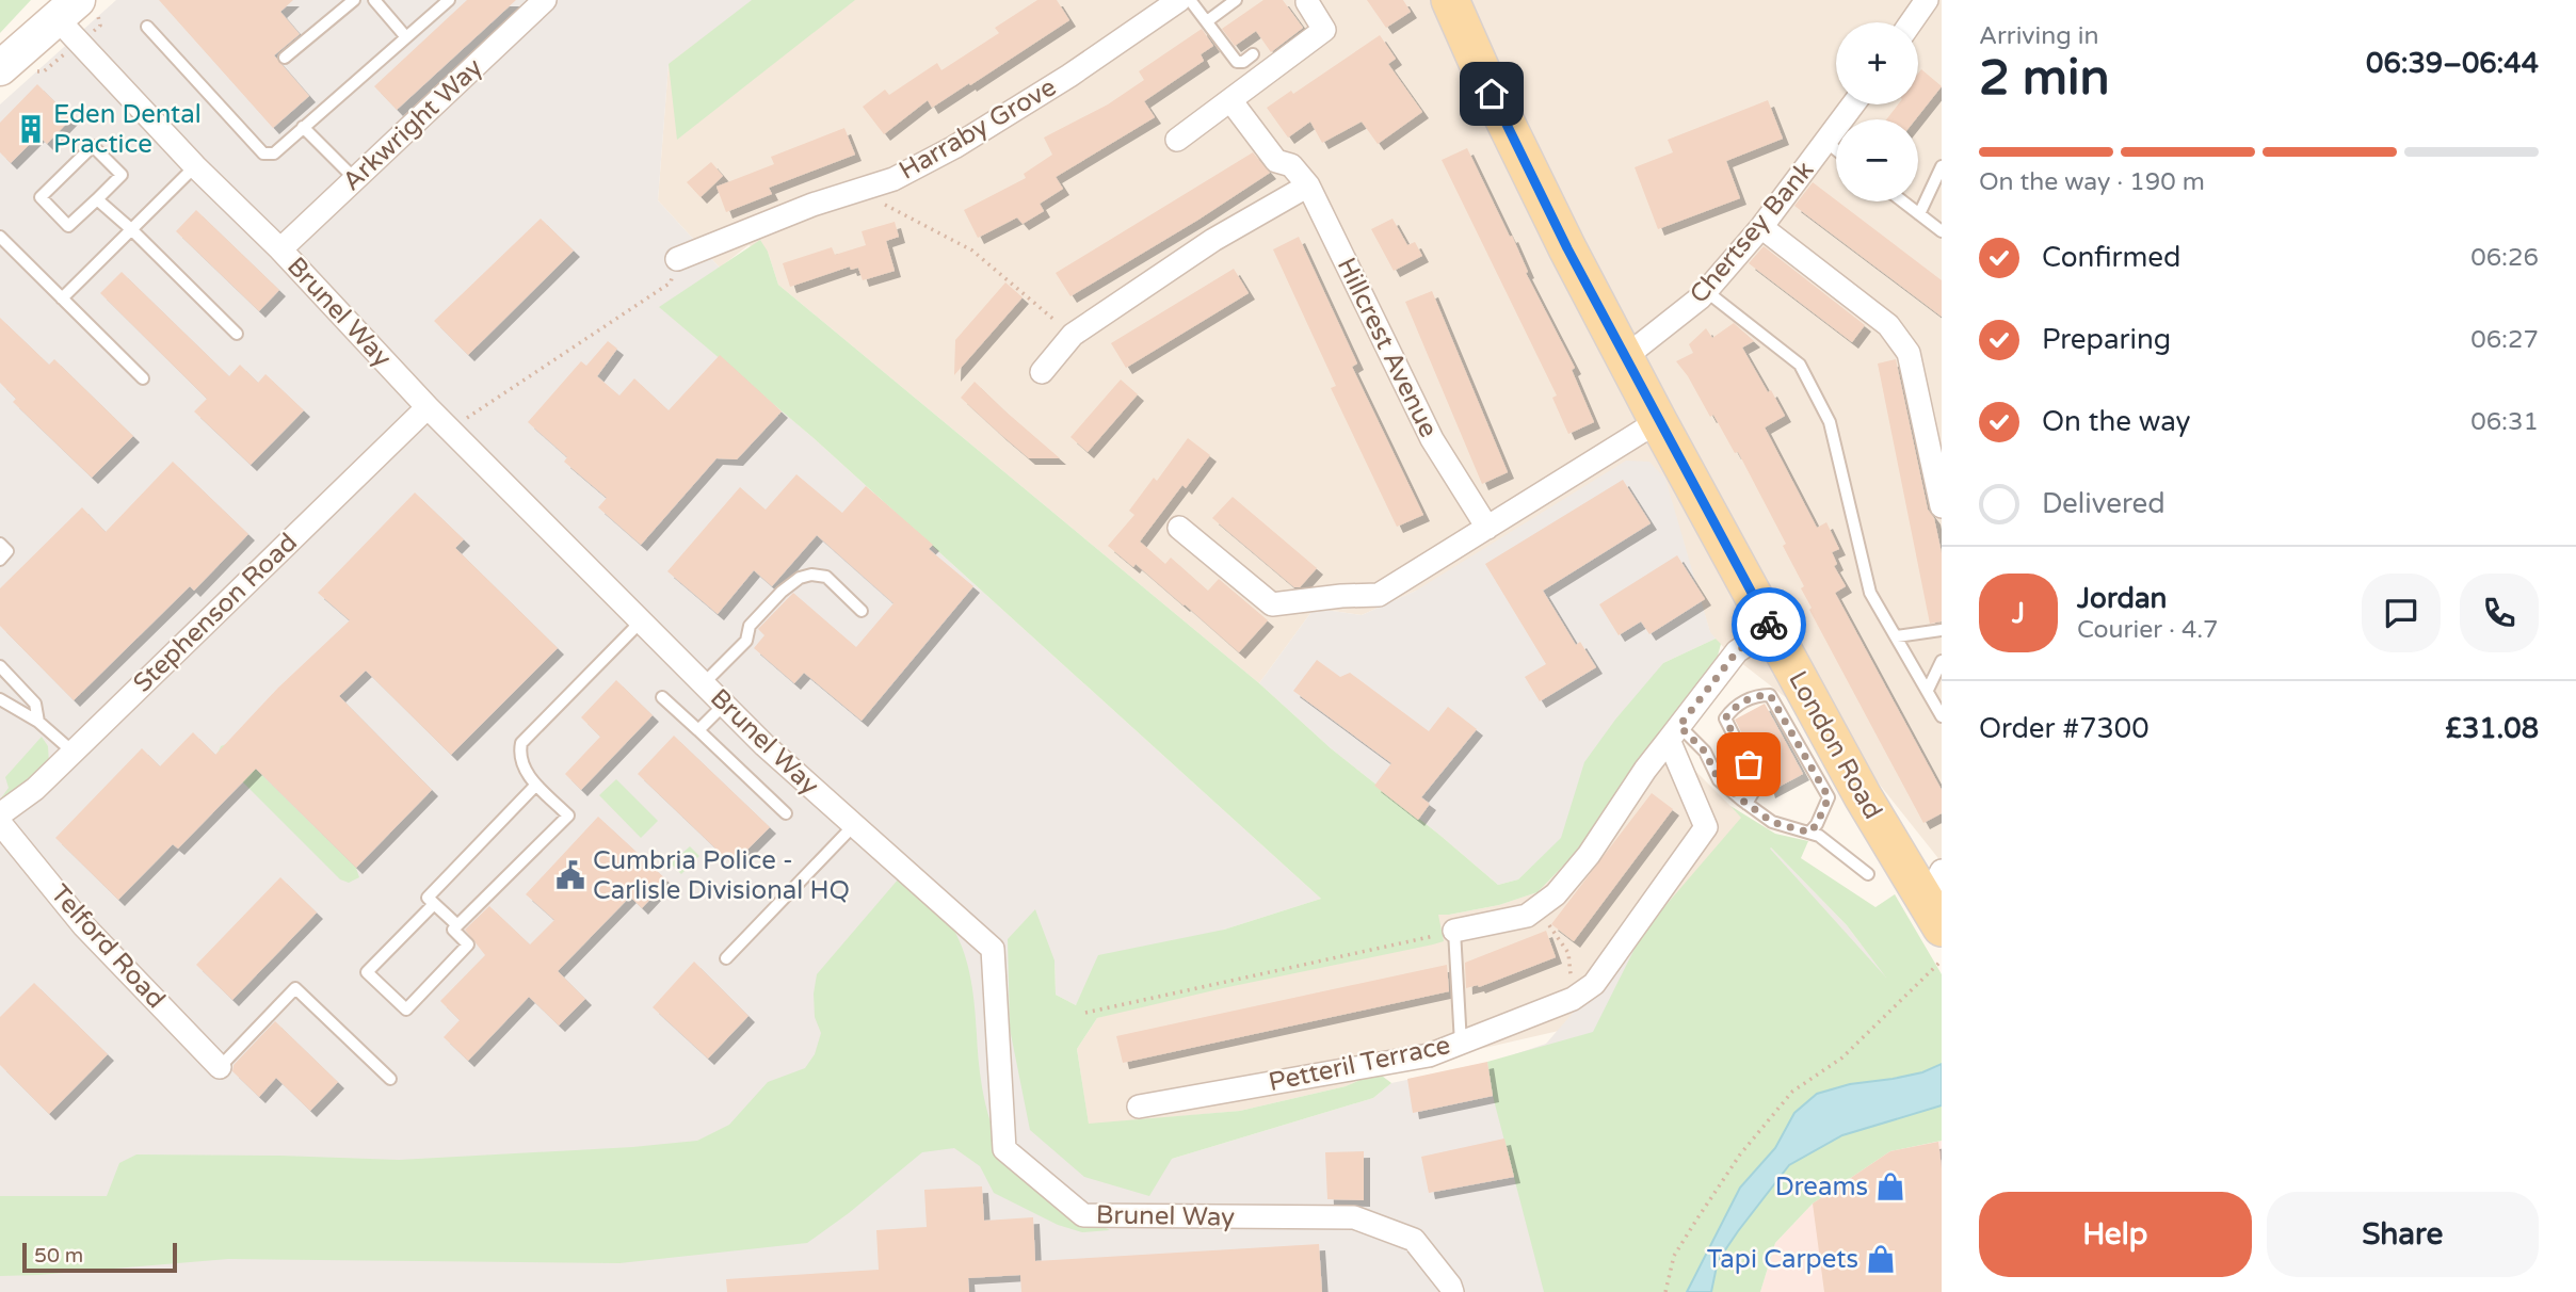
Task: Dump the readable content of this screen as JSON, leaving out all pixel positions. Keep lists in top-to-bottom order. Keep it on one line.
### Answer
{"streets":{"main road":["London Road"],"street":["Arkwright Way","Harraby Grove","Chertsey Bank","Brunel Way","Hillcrest Avenue","Stephenson Road","Telford Road","Petteril Terrace"]},"crossings":[["Arkwright Way","Brunel Way"],["Chertsey Bank","London Road"],["Brunel Way","Stephenson Road"]],"places":{"building":["Eden Dental Practice"],"public building":["Cumbria Police - Carlisle Divisional HQ"],"shop":["Dreams","Tapi Carpets"]},"scale_bar":"50 m","page":{"heading":["2 min","Arriving in","06:39–06:44"],"panel":["Jordan","Courier · 4.7","Order #7300","£31.08"],"map_buttons":["+","−"],"bar":"On the way · 190 m","list":[["Confirmed","06:26"],["Preparing","06:27"],["On the way","06:31"],"Delivered"],"round":"J","buttons":["Help","Share"],"scale":"50 m"}}
